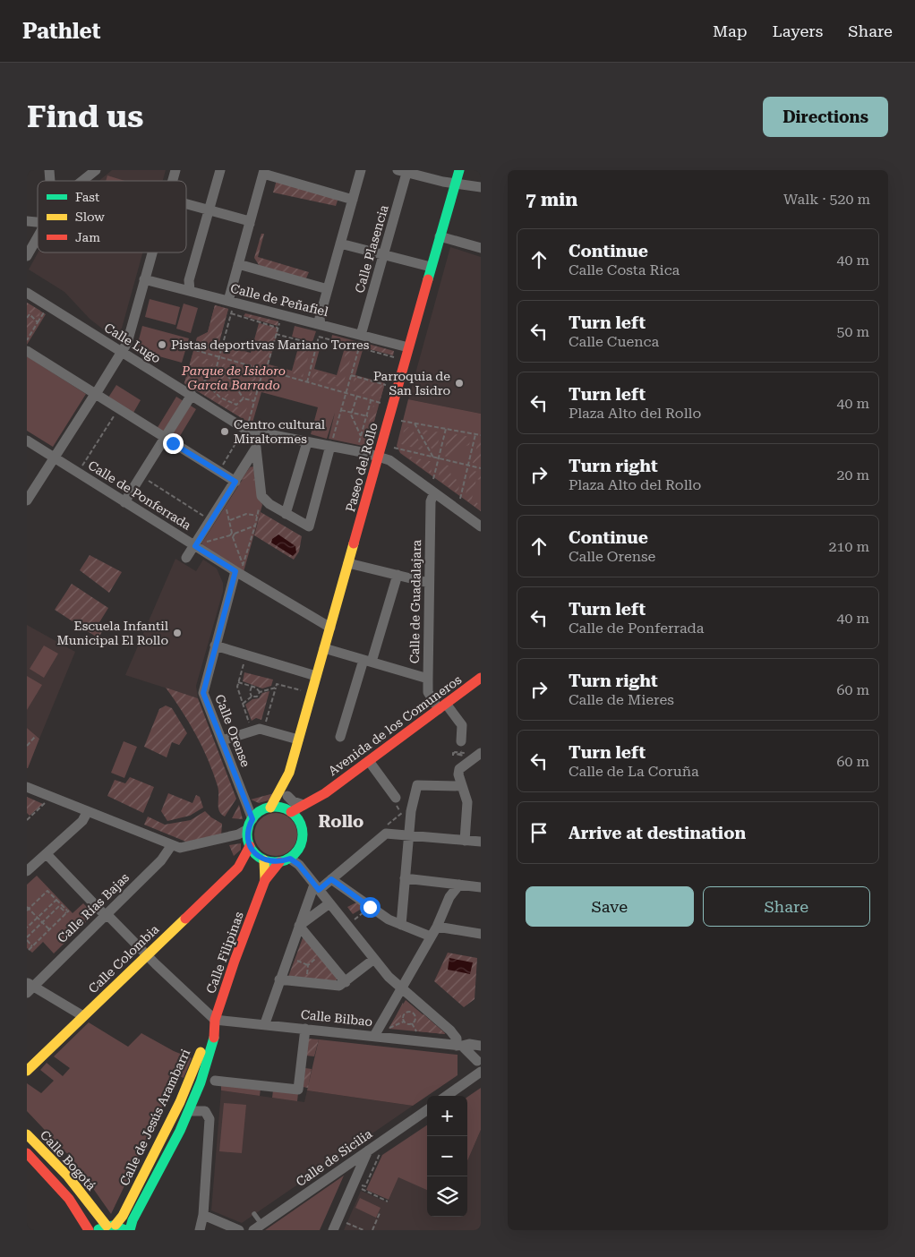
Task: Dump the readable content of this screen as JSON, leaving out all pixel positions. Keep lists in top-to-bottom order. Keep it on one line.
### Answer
{"streets":{"main road":["Paseo del Rollo","Avenida de los Comuneros","Calle Filipinas","Calle Colombia","Calle de Jesús Arambarri","Calle Bogotá"],"street":["Calle Plasencia","Calle de Peñafiel","Calle Lugo","Calle de Ponferrada","Calle de Guadalajara","Calle Orense","Calle Rías Bajas","Calle Bilbao","Calle de Sicilia"]},"crossings":[["Calle Plasencia","Calle de Peñafiel"],["Calle de Peñafiel","Paseo del Rollo"],["Calle Lugo","Paseo del Rollo"],["Calle Lugo","Calle de Guadalajara"],["Paseo del Rollo","Calle de Ponferrada"],["Paseo del Rollo","Avenida de los Comuneros"],["Paseo del Rollo","Calle Orense"],["Paseo del Rollo","Calle Filipinas"],["Paseo del Rollo","Calle Colombia"],["Calle de Ponferrada","Calle Orense"],["Calle de Guadalajara","Avenida de los Comuneros"],["Avenida de los Comuneros","Calle Orense"],["Avenida de los Comuneros","Calle Filipinas"],["Avenida de los Comuneros","Calle Colombia"],["Calle Orense","Calle Filipinas"],["Calle Orense","Calle Colombia"],["Calle Filipinas","Calle Colombia"],["Calle Filipinas","Calle Bilbao"],["Calle Filipinas","Calle de Jesús Arambarri"],["Calle Bilbao","Calle de Jesús Arambarri"],["Calle de Jesús Arambarri","Calle Bogotá"]],"districts":["Rollo"],"parks":["Parque de Isidoro García Barrado"],"places":["Pistas deportivas Mariano Torres","Parroquia de San Isidro","Centro cultural Miraltormes","Escuela Infantil Municipal El Rollo"],"legend":["Fast","Slow","Jam"],"page":{"header":"Pathlet","nav":["Map","Layers","Share"],"buttons":["Directions",["Save","Share"]],"title":"Find us","heading":["7 min","Walk · 520 m"],"list":[["Continue","Calle Costa Rica","40 m"],["Turn left","Calle Cuenca","50 m"],["Turn left","Plaza Alto del Rollo","40 m"],["Turn right","Plaza Alto del Rollo","20 m"],["Continue","Calle Orense","210 m"],["Turn left","Calle de Ponferrada","40 m"],["Turn right","Calle de Mieres","60 m"],["Turn left","Calle de La Coruña","60 m"],"Arrive at destination"],"map_buttons":["+","−"]}}
